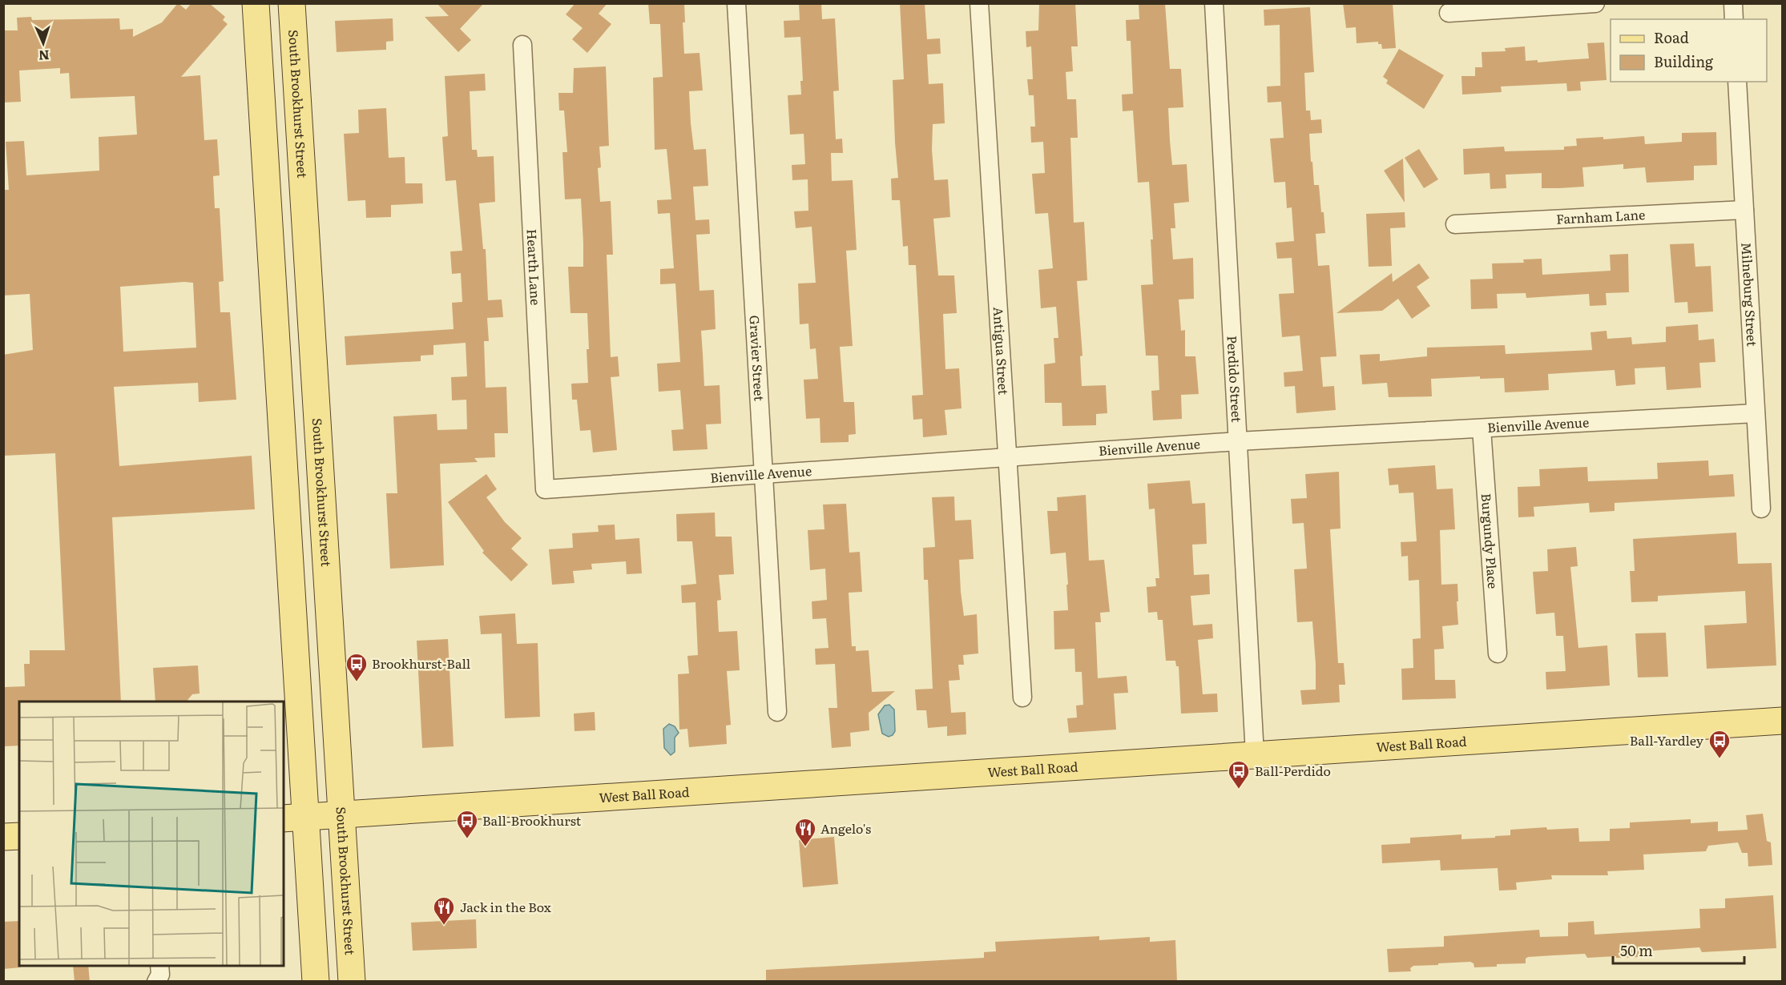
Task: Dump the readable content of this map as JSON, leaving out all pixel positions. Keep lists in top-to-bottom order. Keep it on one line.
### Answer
{"streets":{"main road":["South Brookhurst Street","West Ball Road"],"street":["Farnham Lane","Hearth Lane","Milneburg Street","Antigua Street","Gravier Street","Perdido Street","Bienville Avenue","Burgundy Place"]},"crossings":[["South Brookhurst Street","West Ball Road"],["Farnham Lane","Milneburg Street"],["Hearth Lane","Bienville Avenue"],["Milneburg Street","Bienville Avenue"],["Antigua Street","Bienville Avenue"],["Gravier Street","Bienville Avenue"],["Perdido Street","Bienville Avenue"],["Perdido Street","West Ball Road"],["Bienville Avenue","Burgundy Place"]],"places":{"bus stop":["Brookhurst-Ball","Ball-Yardley","Ball-Perdido","Ball-Brookhurst"],"restaurant":["Angelo's","Jack in the Box"]},"legend":["Road","Building"],"scale_bar":"50 m","north":"bottom"}
